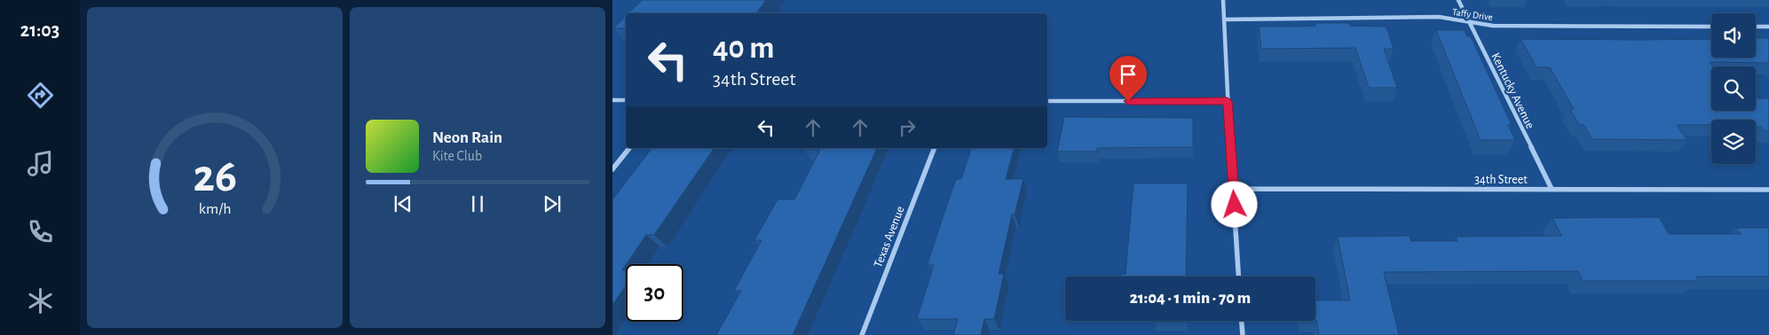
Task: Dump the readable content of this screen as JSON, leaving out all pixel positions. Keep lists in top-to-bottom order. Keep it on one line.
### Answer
{"streets":{"street":["Taffy Drive","Kentucky Avenue","34th Street","Texas Avenue"]},"crossings":[["Taffy Drive","Kentucky Avenue"],["Kentucky Avenue","34th Street"]],"page":{"tabs":"21:03","turn":["40 m","34th Street"],"song":["Neon Rain","Kite Club"],"limit":"30","trip":"21:04 · 1 min · 70 m","gauge":["26","km/h"]}}
